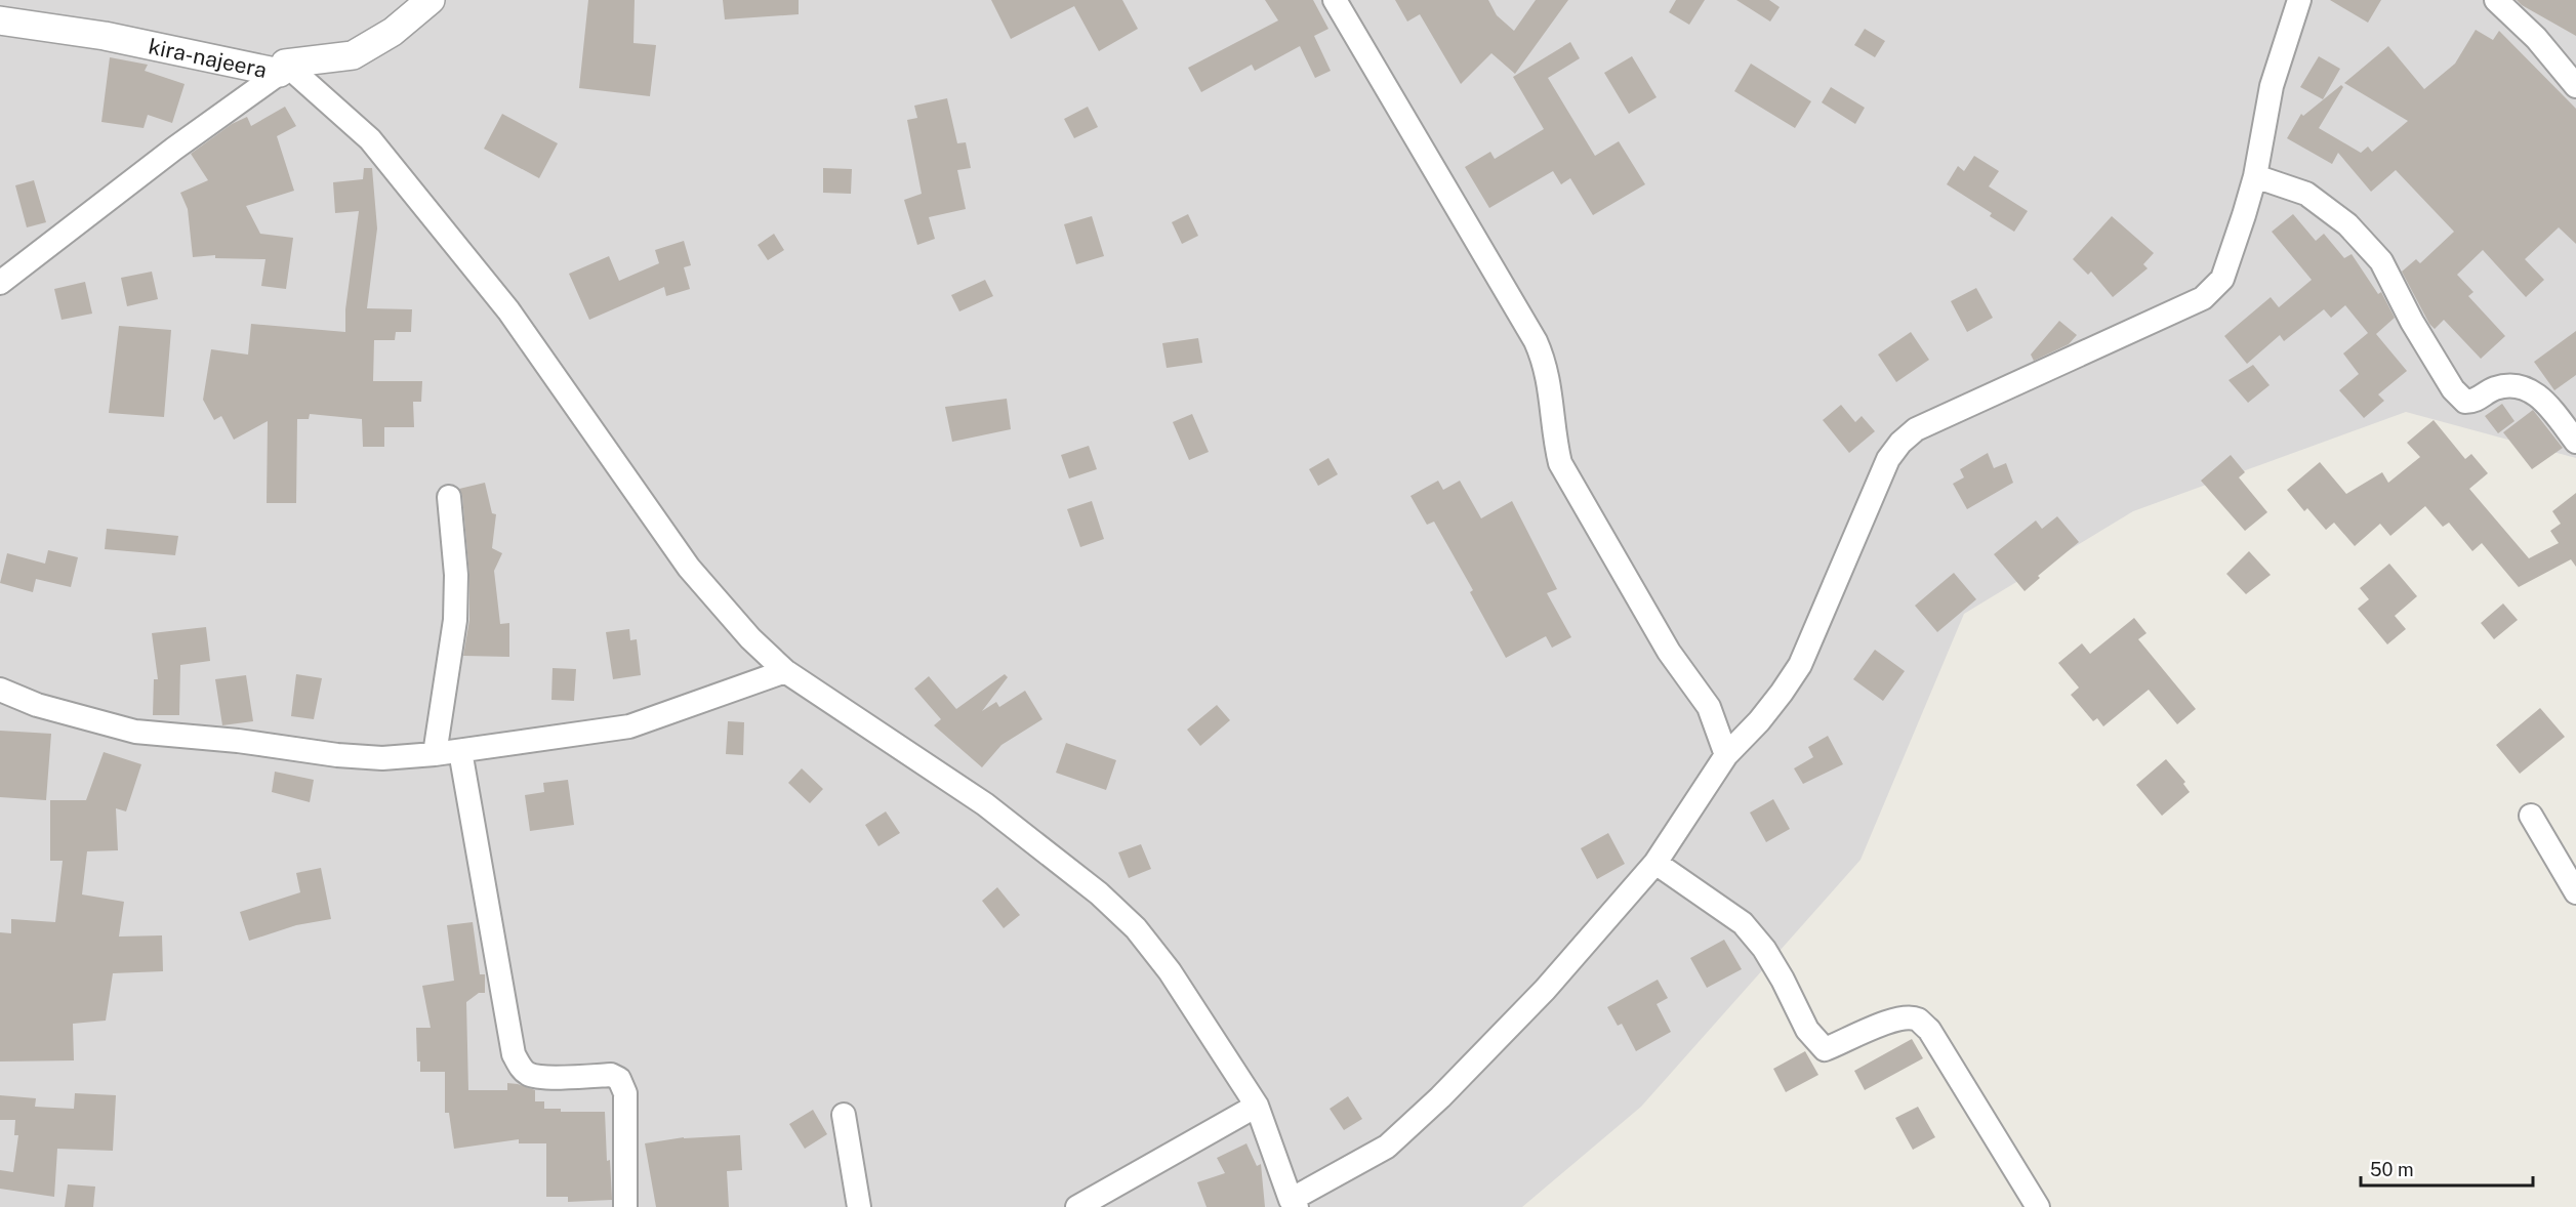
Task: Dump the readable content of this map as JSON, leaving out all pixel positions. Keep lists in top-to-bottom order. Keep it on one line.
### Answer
{"streets":{"street":["kira-najeera"]},"scale_bar":"50 m"}
